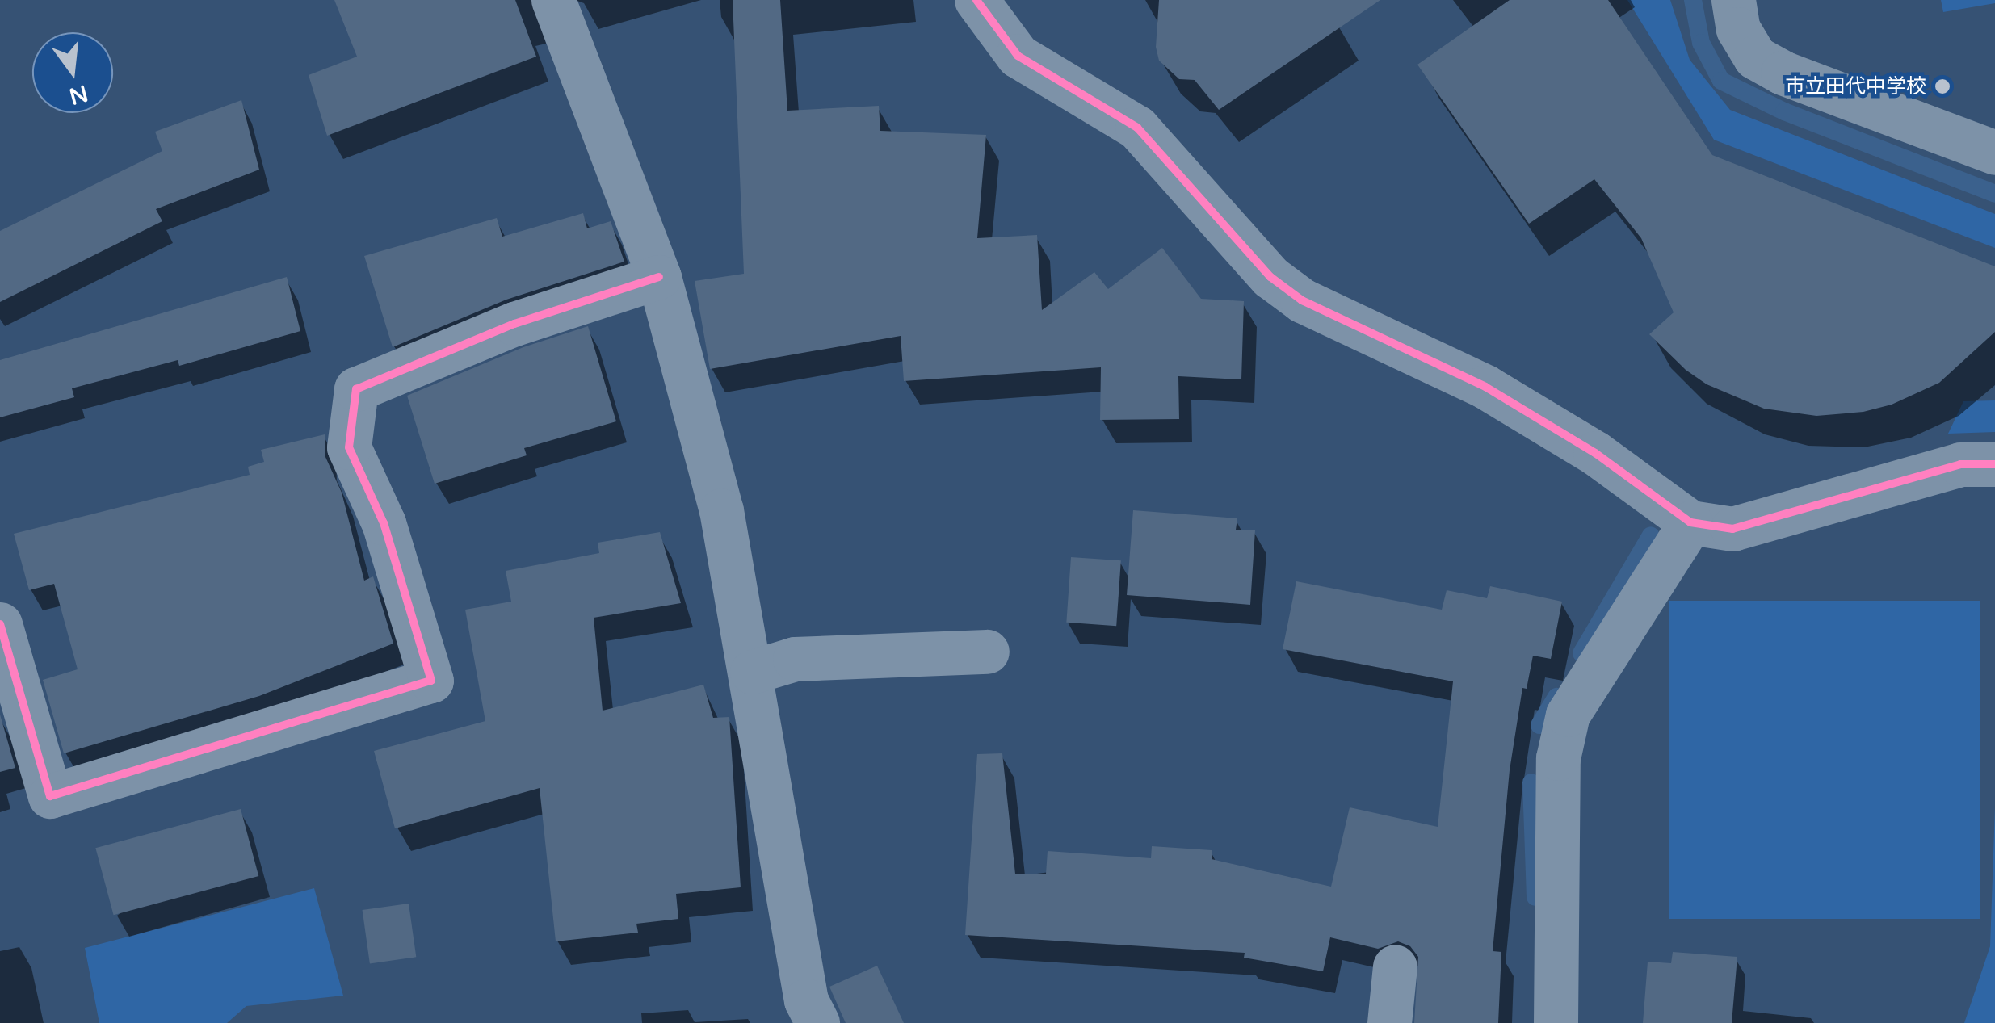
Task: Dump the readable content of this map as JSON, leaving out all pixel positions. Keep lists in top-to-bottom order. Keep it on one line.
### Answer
{"places":["市立田代中学校"],"north":"bottom"}
